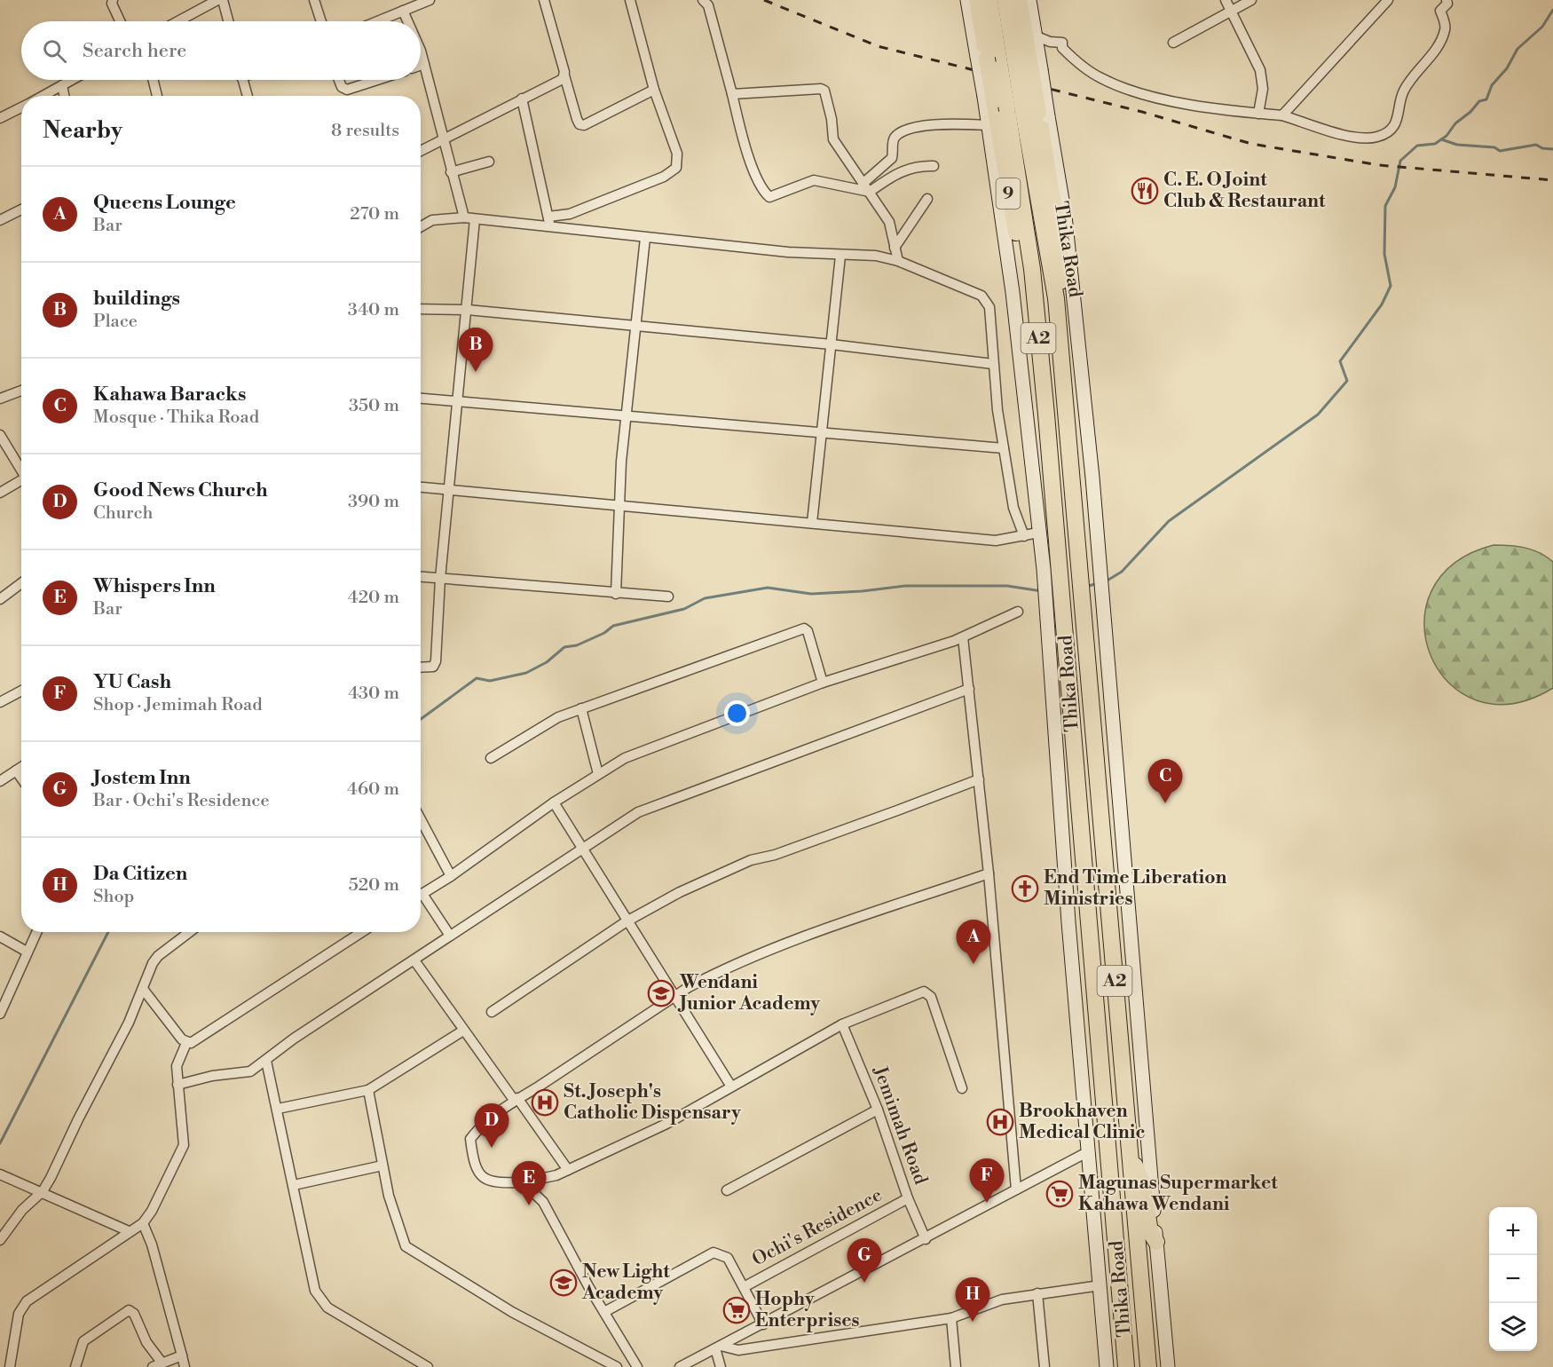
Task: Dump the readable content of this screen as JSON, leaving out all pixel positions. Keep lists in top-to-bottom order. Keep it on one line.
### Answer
{"streets":{"highway":["9","Thika Road","A2"],"street":["Jemimah Road","Ochi's Residence"]},"crossings":[["9","Thika Road"],["Jemimah Road","Ochi's Residence"]],"places":{"restaurant":["C. E. O Joint Club & Restaurant"],"church":["End Time Liberation Ministries"],"school or university":["Wendani Junior Academy","New Light Academy"],"hospital":["St. Joseph's Catholic Dispensary","Brookhaven Medical Clinic"],"supermarket":["Magunas Supermarket Kahawa Wendani","Hophy Enterprises"]},"page":{"search":"Search here","heading":["Nearby","8 results"],"list":[{"mark":"A","name":"Queens Lounge","note":"Bar","value":"270 m"},{"mark":"B","name":"buildings","note":"Place","value":"340 m"},{"mark":"C","name":"Kahawa Baracks","note":"Mosque · Thika Road","value":"350 m"},{"mark":"D","name":"Good News Church","note":"Church","value":"390 m"},{"mark":"E","name":"Whispers Inn","note":"Bar","value":"420 m"},{"mark":"F","name":"YU Cash","note":"Shop · Jemimah Road","value":"430 m"},{"mark":"G","name":"Jostem Inn","note":"Bar · Ochi's Residence","value":"460 m"},{"mark":"H","name":"Da Citizen","note":"Shop","value":"520 m"}],"pins":["B","C","A","D","F","E","G","H"],"map_buttons":["+","−"]}}
